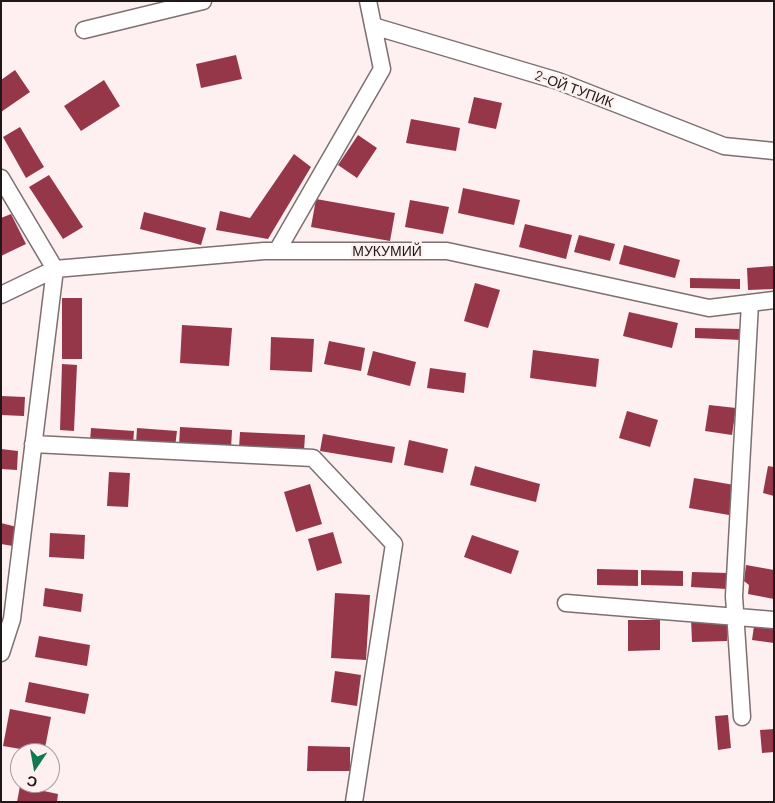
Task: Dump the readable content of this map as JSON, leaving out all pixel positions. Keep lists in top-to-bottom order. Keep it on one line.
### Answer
{"streets":{"street":["2-ОЙ ТУПИК","МУКУМИЙ"]},"north":"bottom"}
